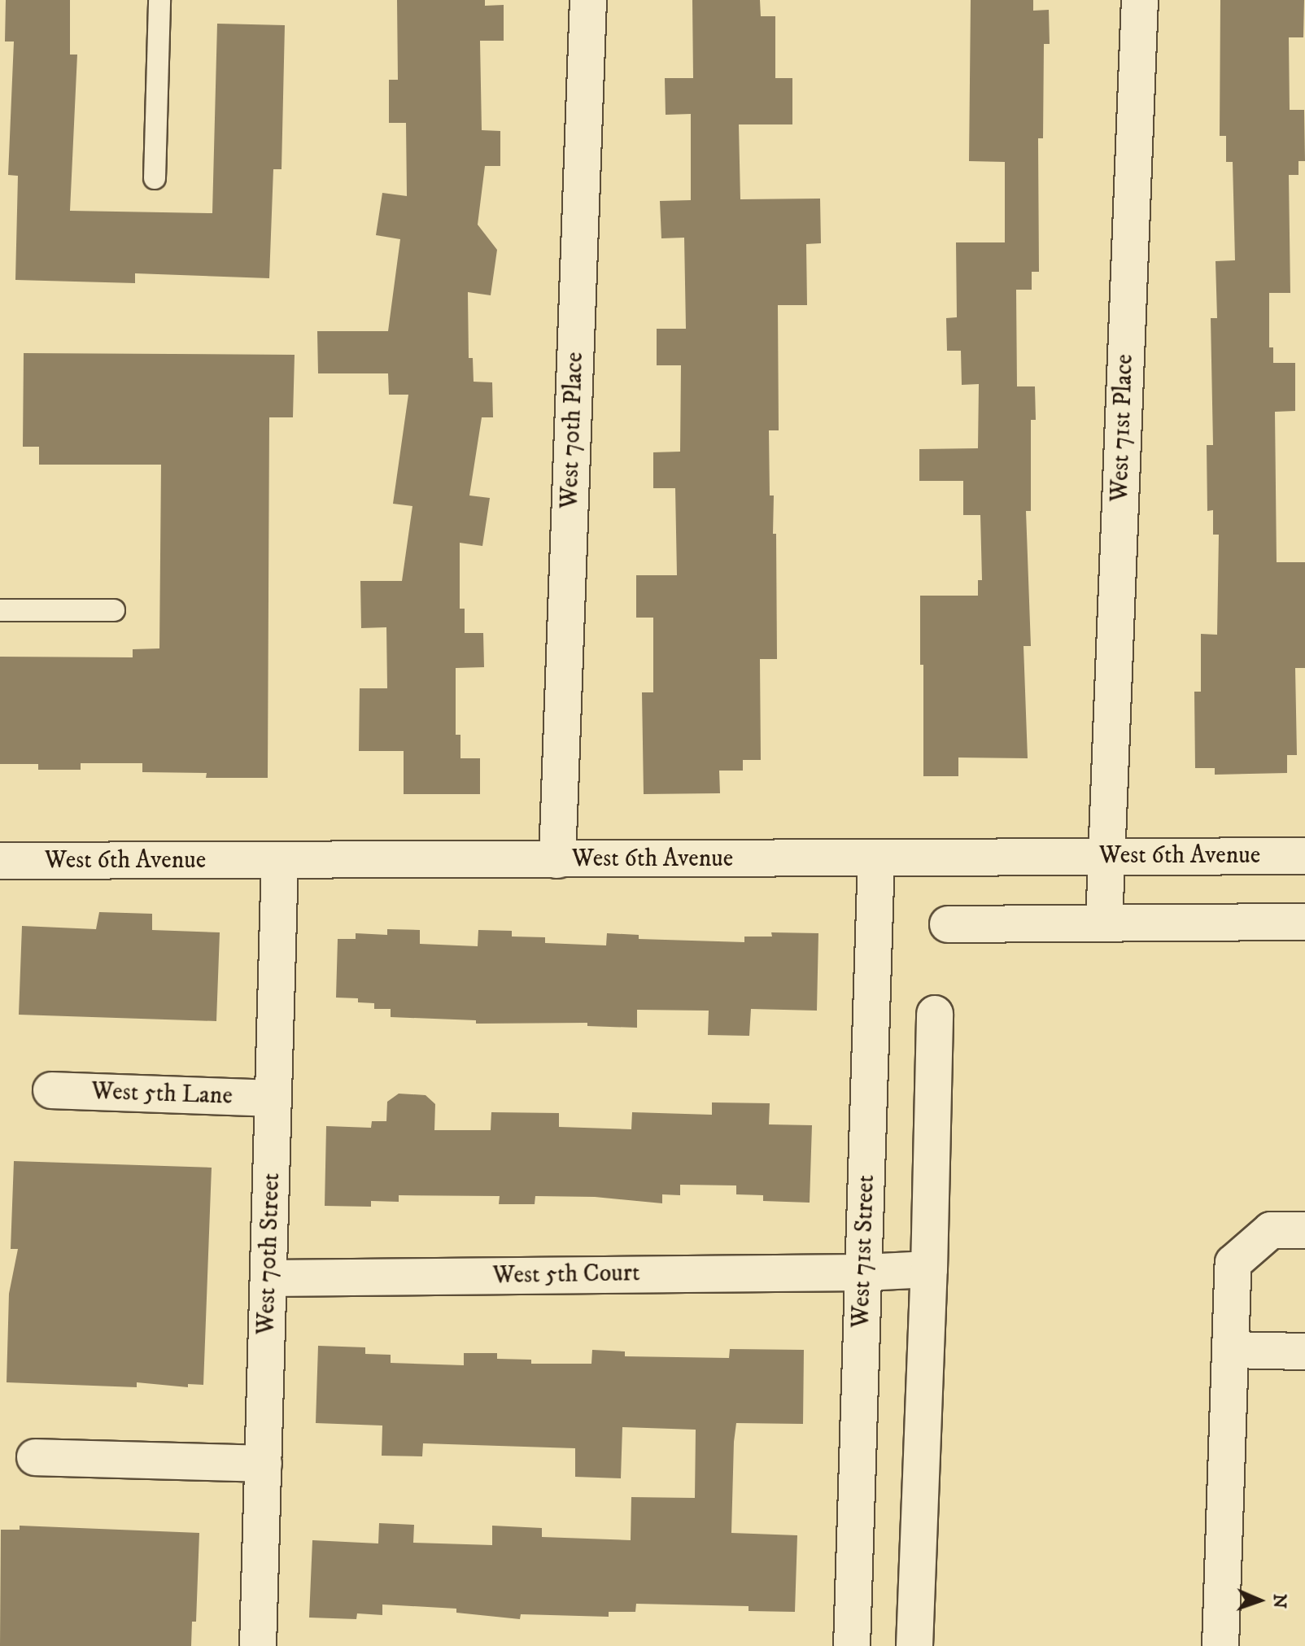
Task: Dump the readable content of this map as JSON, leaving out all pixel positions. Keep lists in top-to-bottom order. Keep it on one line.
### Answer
{"streets":{"street":["West 71st Place","West 70th Place","West 6th Avenue","West 5th Lane","West 71st Street","West 70th Street","West 5th Court"]},"crossings":[["West 71st Place","West 6th Avenue"],["West 70th Place","West 6th Avenue"],["West 6th Avenue","West 71st Street"],["West 6th Avenue","West 70th Street"],["West 5th Lane","West 70th Street"],["West 71st Street","West 5th Court"],["West 70th Street","West 5th Court"]],"north":"right"}
